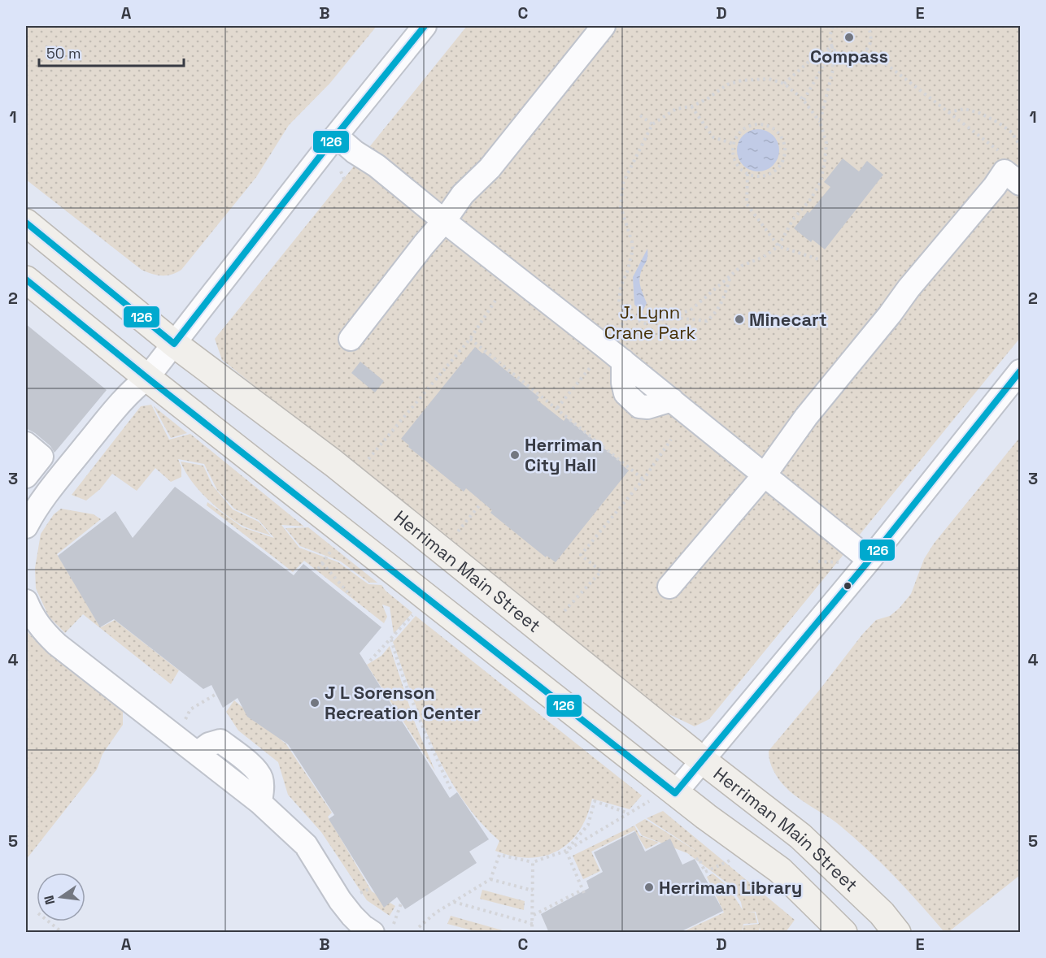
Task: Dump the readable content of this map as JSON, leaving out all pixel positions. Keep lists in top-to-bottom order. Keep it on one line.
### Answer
{"streets":{"main road":["Herriman Main Street"]},"parks":["J. Lynn Crane Park"],"places":["Compass","Minecart","Herriman City Hall","J L Sorenson Recreation Center","Herriman Library"],"lines":["transit line 126"],"scale_bar":"50 m","north":"left","grid":{"columns":["A","B","C","D","E"],"rows":["1","2","3","4","5"]}}
